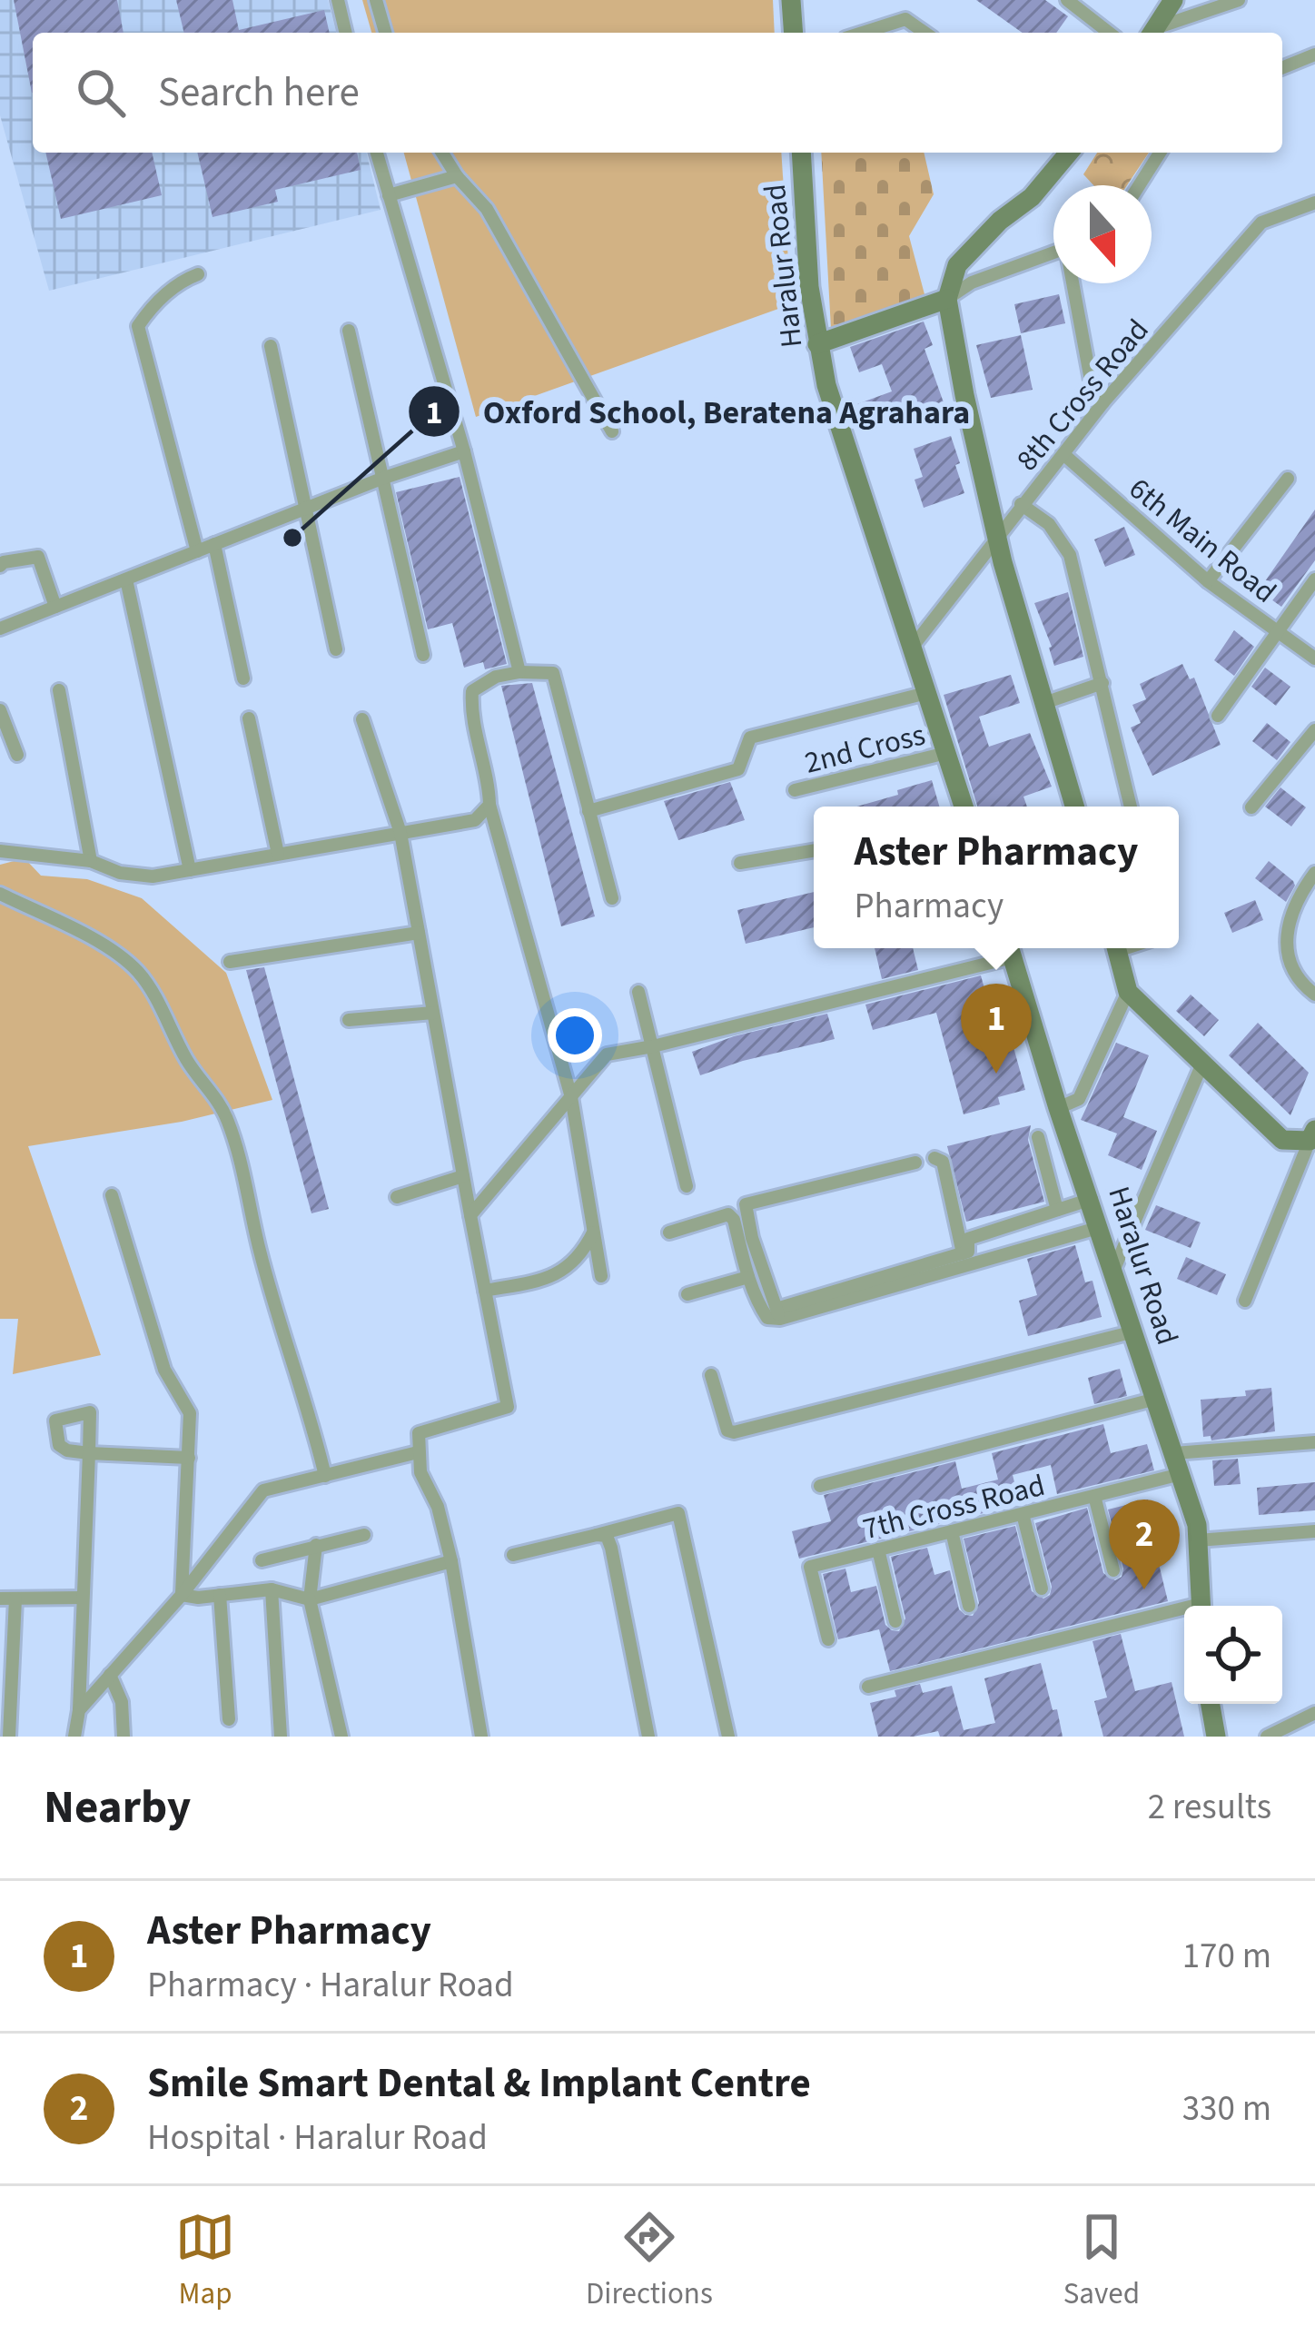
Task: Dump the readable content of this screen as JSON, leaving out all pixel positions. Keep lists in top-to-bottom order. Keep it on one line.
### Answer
{"streets":{"street":["Haralur Road","8th Cross Road","6th Main Road","2nd Cross","7th Cross Road"]},"crossings":[["Haralur Road","8th Cross Road"],["Haralur Road","2nd Cross"],["Haralur Road","7th Cross Road"],["8th Cross Road","6th Main Road"]],"places":["Oxford School, Beratena Agrahara"],"north":"bottom","page":{"search":"Search here","popup":["Aster Pharmacy","Pharmacy"],"pins":["1","2"],"heading":["Nearby","2 results"],"list":[{"mark":"1","name":"Aster Pharmacy","note":"Pharmacy · Haralur Road","value":"170 m"},{"mark":"2","name":"Smile Smart Dental & Implant Centre","note":"Hospital · Haralur Road","value":"330 m"}],"nav":["Map","Directions","Saved"]}}
